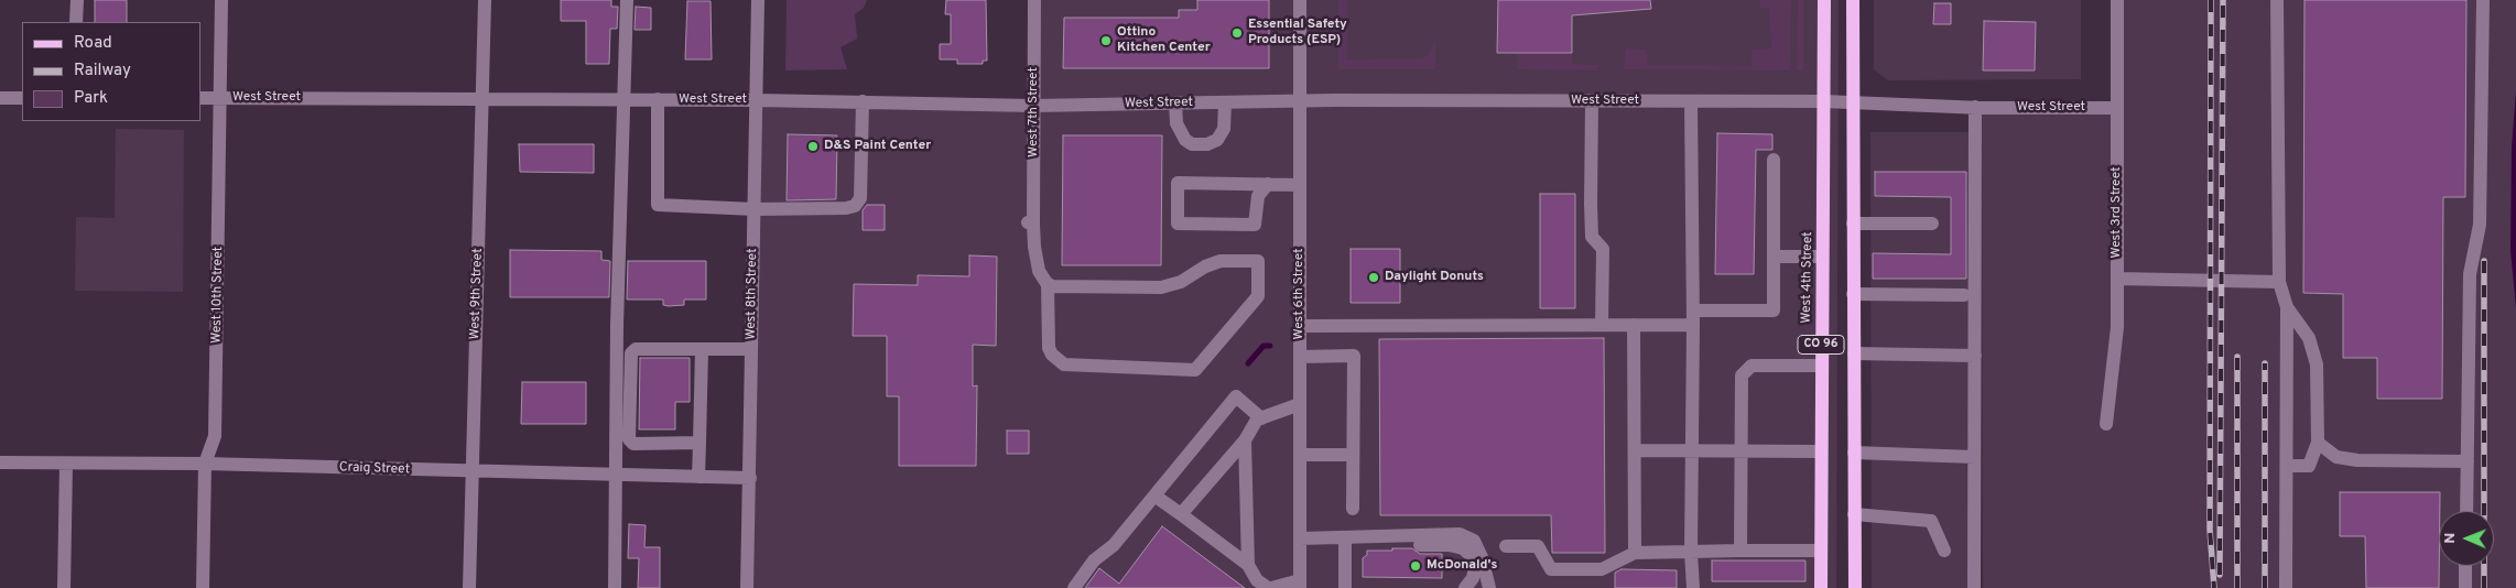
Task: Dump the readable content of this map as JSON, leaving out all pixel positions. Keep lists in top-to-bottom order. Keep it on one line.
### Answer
{"streets":{"main road":["West 4th Street","CO 96"],"street":["West Street","West 7th Street","West 3rd Street","West 9th Street","West 8th Street","West 6th Street","West 10th Street","Craig Street"]},"crossings":[["West Street","West 7th Street"],["West Street","West 3rd Street"],["West Street","West 4th Street"],["West Street","West 9th Street"],["West Street","West 8th Street"],["West Street","West 6th Street"],["West Street","West 10th Street"],["West Street","CO 96"],["West 9th Street","Craig Street"],["West 8th Street","Craig Street"],["West 10th Street","Craig Street"]],"places":["Essential Safety Products (ESP)","Ottino Kitchen Center","D&S Paint Center","Daylight Donuts","McDonald's"],"legend":["Road","Railway","Park"],"north":"left"}
